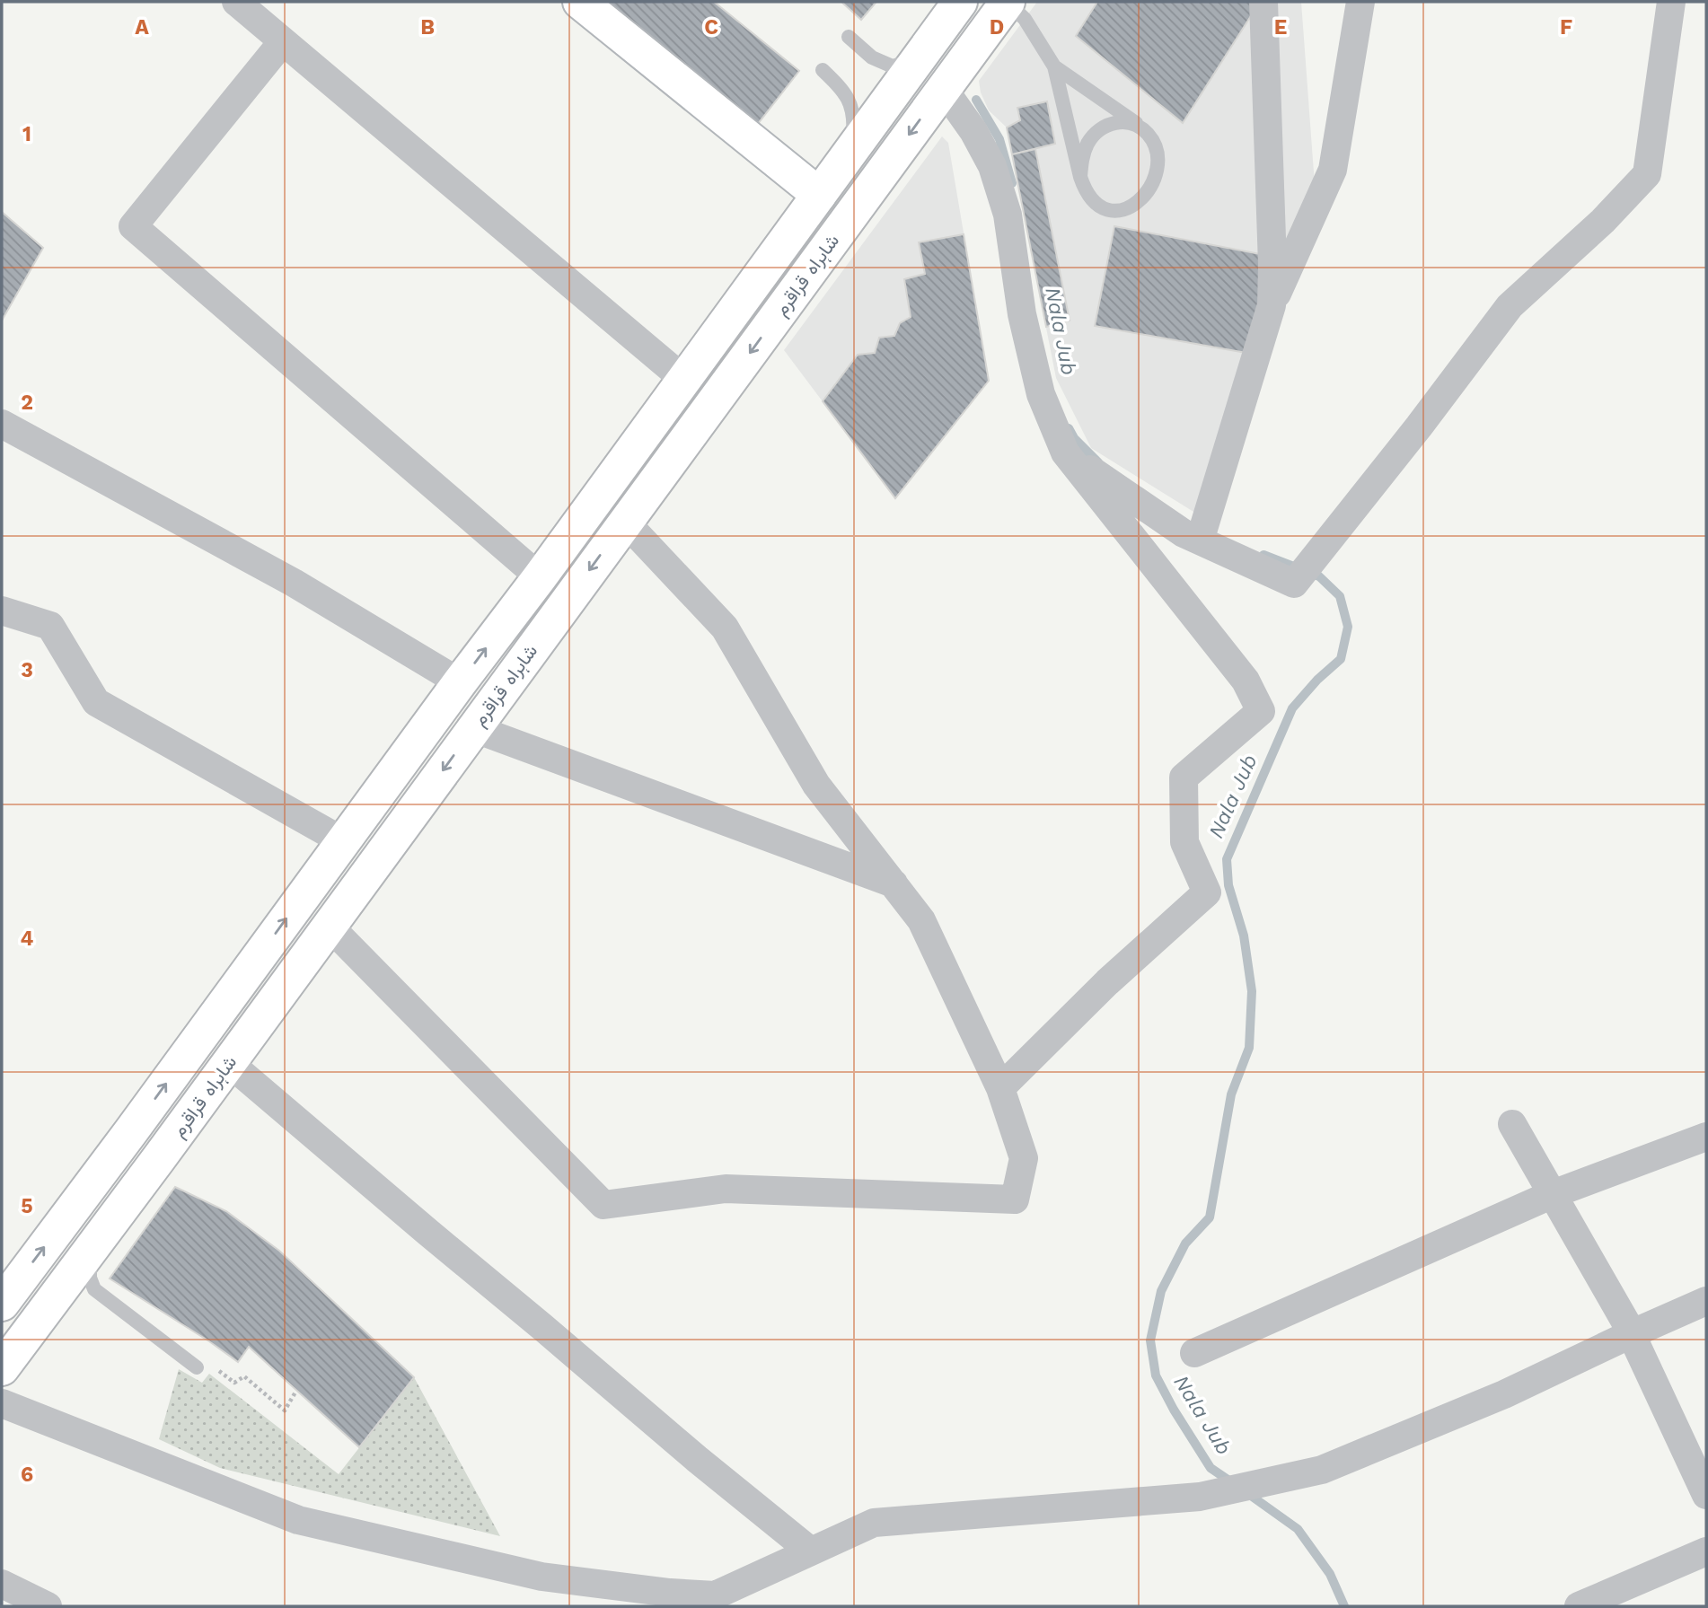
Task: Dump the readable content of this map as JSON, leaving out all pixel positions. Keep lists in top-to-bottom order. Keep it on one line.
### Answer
{"streets":{"main road":["شاہراہ قراقرم"]},"water":["Nala Jub"],"grid":{"columns":["A","B","C","D","E","F"],"rows":["1","2","3","4","5","6"]}}
